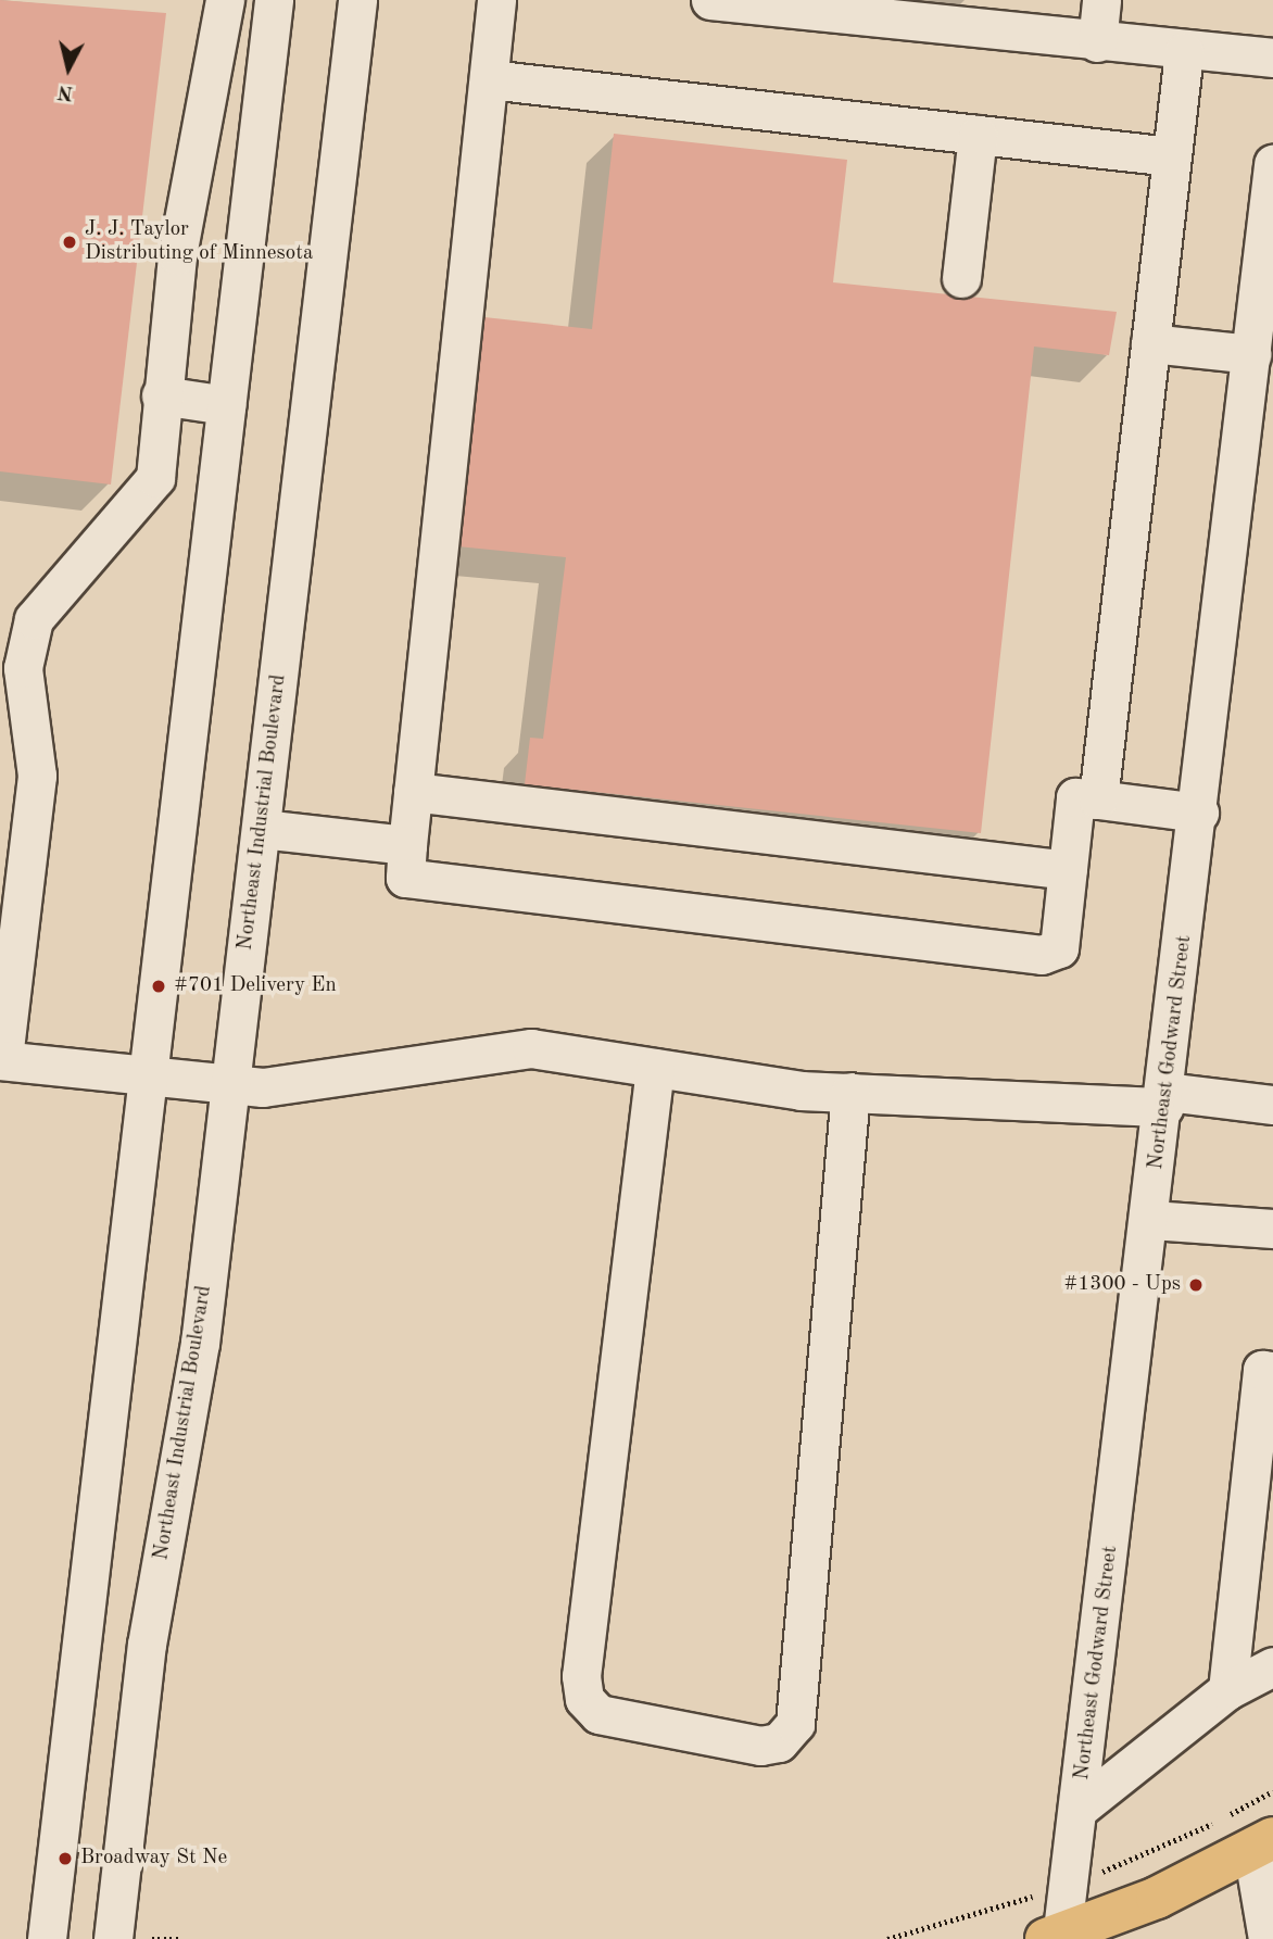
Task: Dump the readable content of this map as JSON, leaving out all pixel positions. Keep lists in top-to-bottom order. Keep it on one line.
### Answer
{"streets":{"street":["Northeast Industrial Boulevard","Northeast Godward Street"]},"places":["J. J. Taylor Distributing of Minnesota","#701 Delivery En","#1300 - Ups","Broadway St Ne"],"north":"bottom"}
